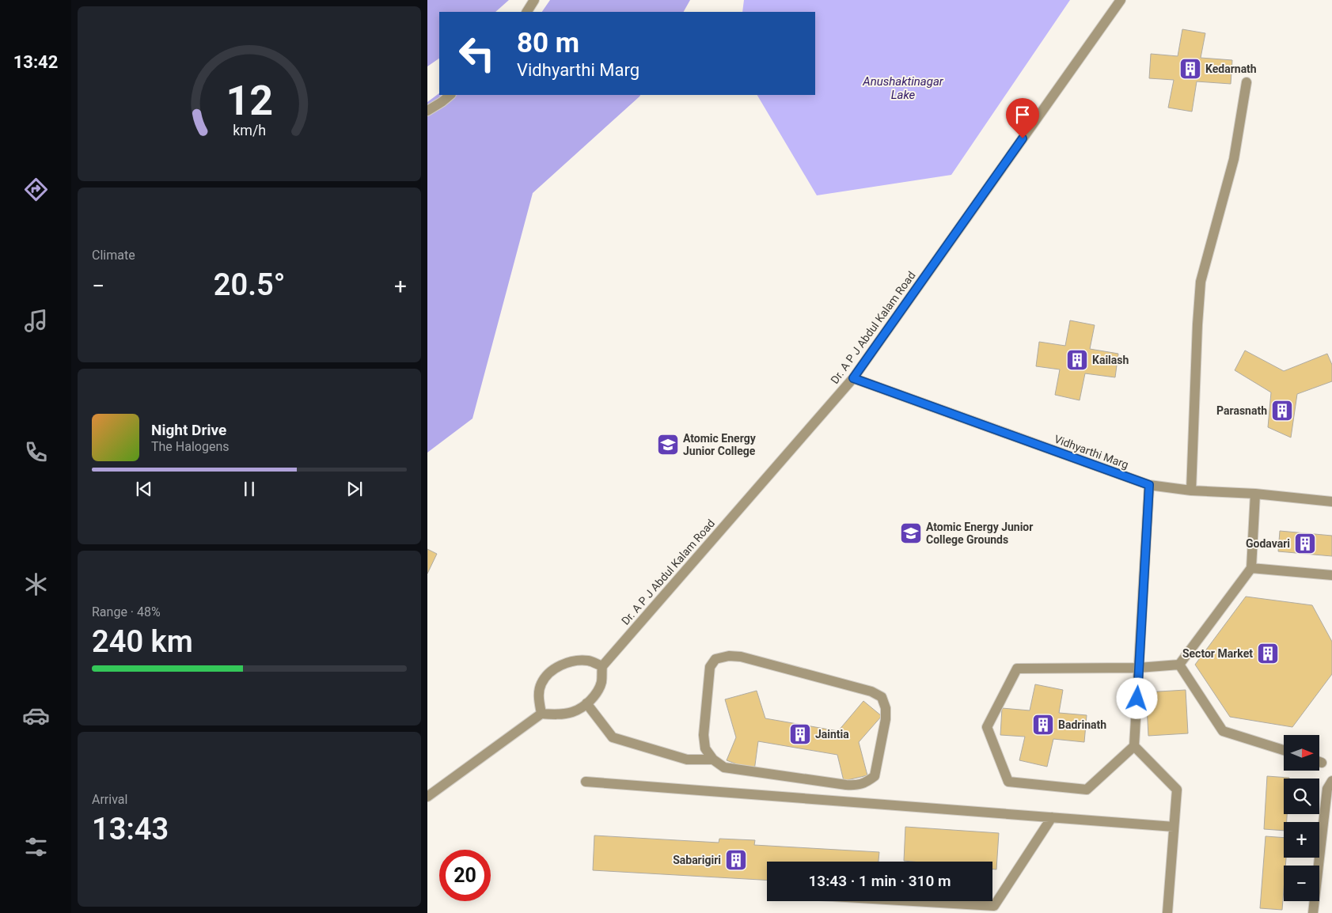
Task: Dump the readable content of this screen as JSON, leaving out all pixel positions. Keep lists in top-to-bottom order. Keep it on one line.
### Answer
{"streets":{"street":["Dr. A P J Abdul Kalam Road","Vidhyarthi Marg"]},"crossings":[["Dr. A P J Abdul Kalam Road","Vidhyarthi Marg"]],"water":["Anushaktinagar Lake"],"places":{"building":["Kedarnath","Kailash","Parasnath","Godavari","Sector Market","Badrinath","Jaintia","Sabarigiri"],"school or university":["Atomic Energy Junior College","Atomic Energy Junior College Grounds"]},"north":"right","page":{"tabs":"13:42","turn":["80 m","Vidhyarthi Marg"],"tile":["Climate",["Range · 48%","240 km"],["Arrival","13:43"]],"heat":["−","20.5°","+"],"song":["Night Drive","The Halogens"],"map_buttons":["+","−"],"limit":"20","trip":"13:43 · 1 min · 310 m","gauge":["12","km/h"]}}
